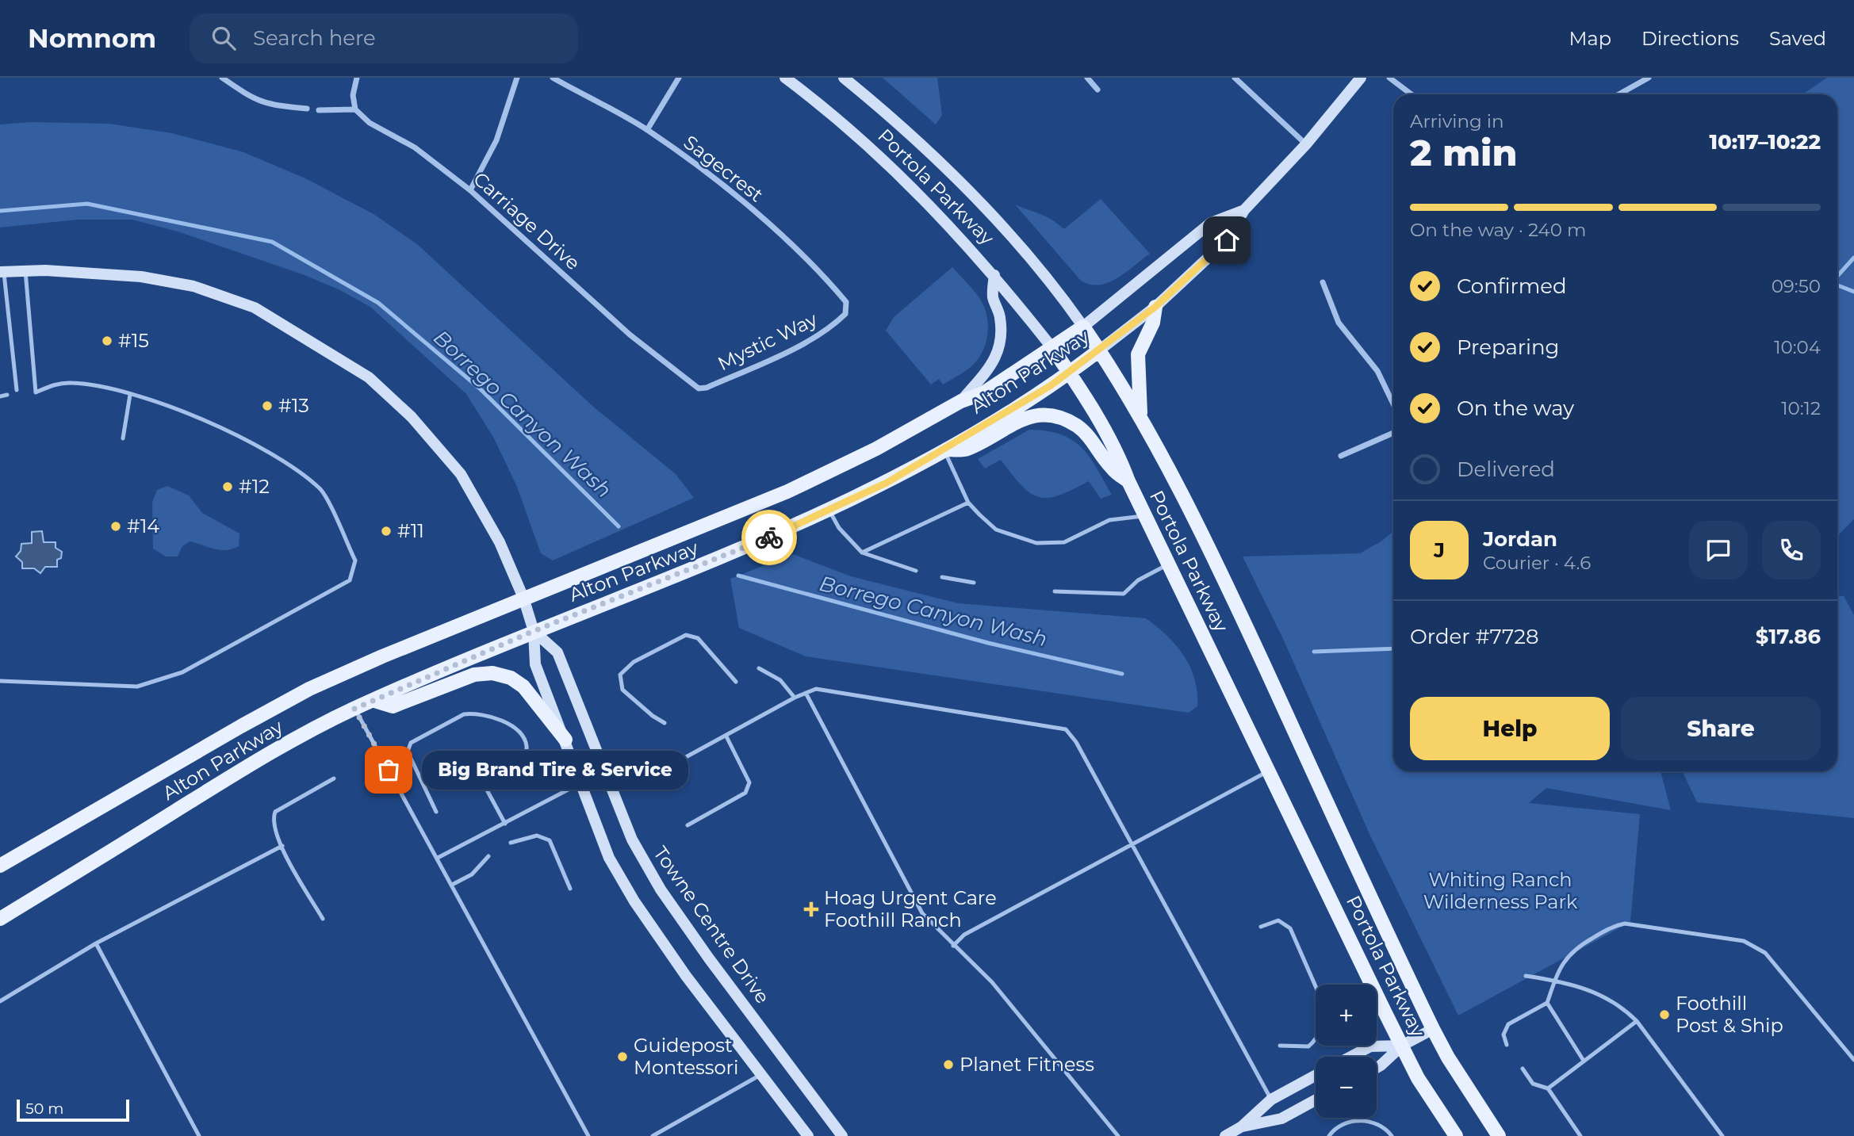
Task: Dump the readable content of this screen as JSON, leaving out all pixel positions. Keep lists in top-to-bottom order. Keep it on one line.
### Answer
{"streets":{"main road":["Portola Parkway","Alton Parkway","Towne Centre Drive"],"street":["Sagecrest","Carriage Drive","Mystic Way"]},"crossings":[["Sagecrest","Mystic Way"],["Portola Parkway","Alton Parkway"],["Carriage Drive","Mystic Way"],["Alton Parkway","Towne Centre Drive"]],"water":["Borrego Canyon Wash"],"parks":["Whiting Ranch Wilderness Park"],"places":{"other":["#15","#13","#12","#14","#11","Big Brand Tire & Service","Foothill Post & Ship","Guidepost Montessori","Planet Fitness"],"health":["Hoag Urgent Care Foothill Ranch"]},"scale_bar":"50 m","page":{"header":"Nomnom","search":"Search here","nav":["Map","Directions","Saved"],"heading":["2 min","Arriving in","10:17–10:22"],"panel":["Jordan","Courier · 4.6","Order #7728","$17.86"],"bar":"On the way · 240 m","list":[["Confirmed","09:50"],["Preparing","10:04"],["On the way","10:12"],"Delivered"],"round":"J","buttons":["Help","Share"],"bubble":"Big Brand Tire & Service","map_buttons":["+","−"],"scale":"50 m"}}
